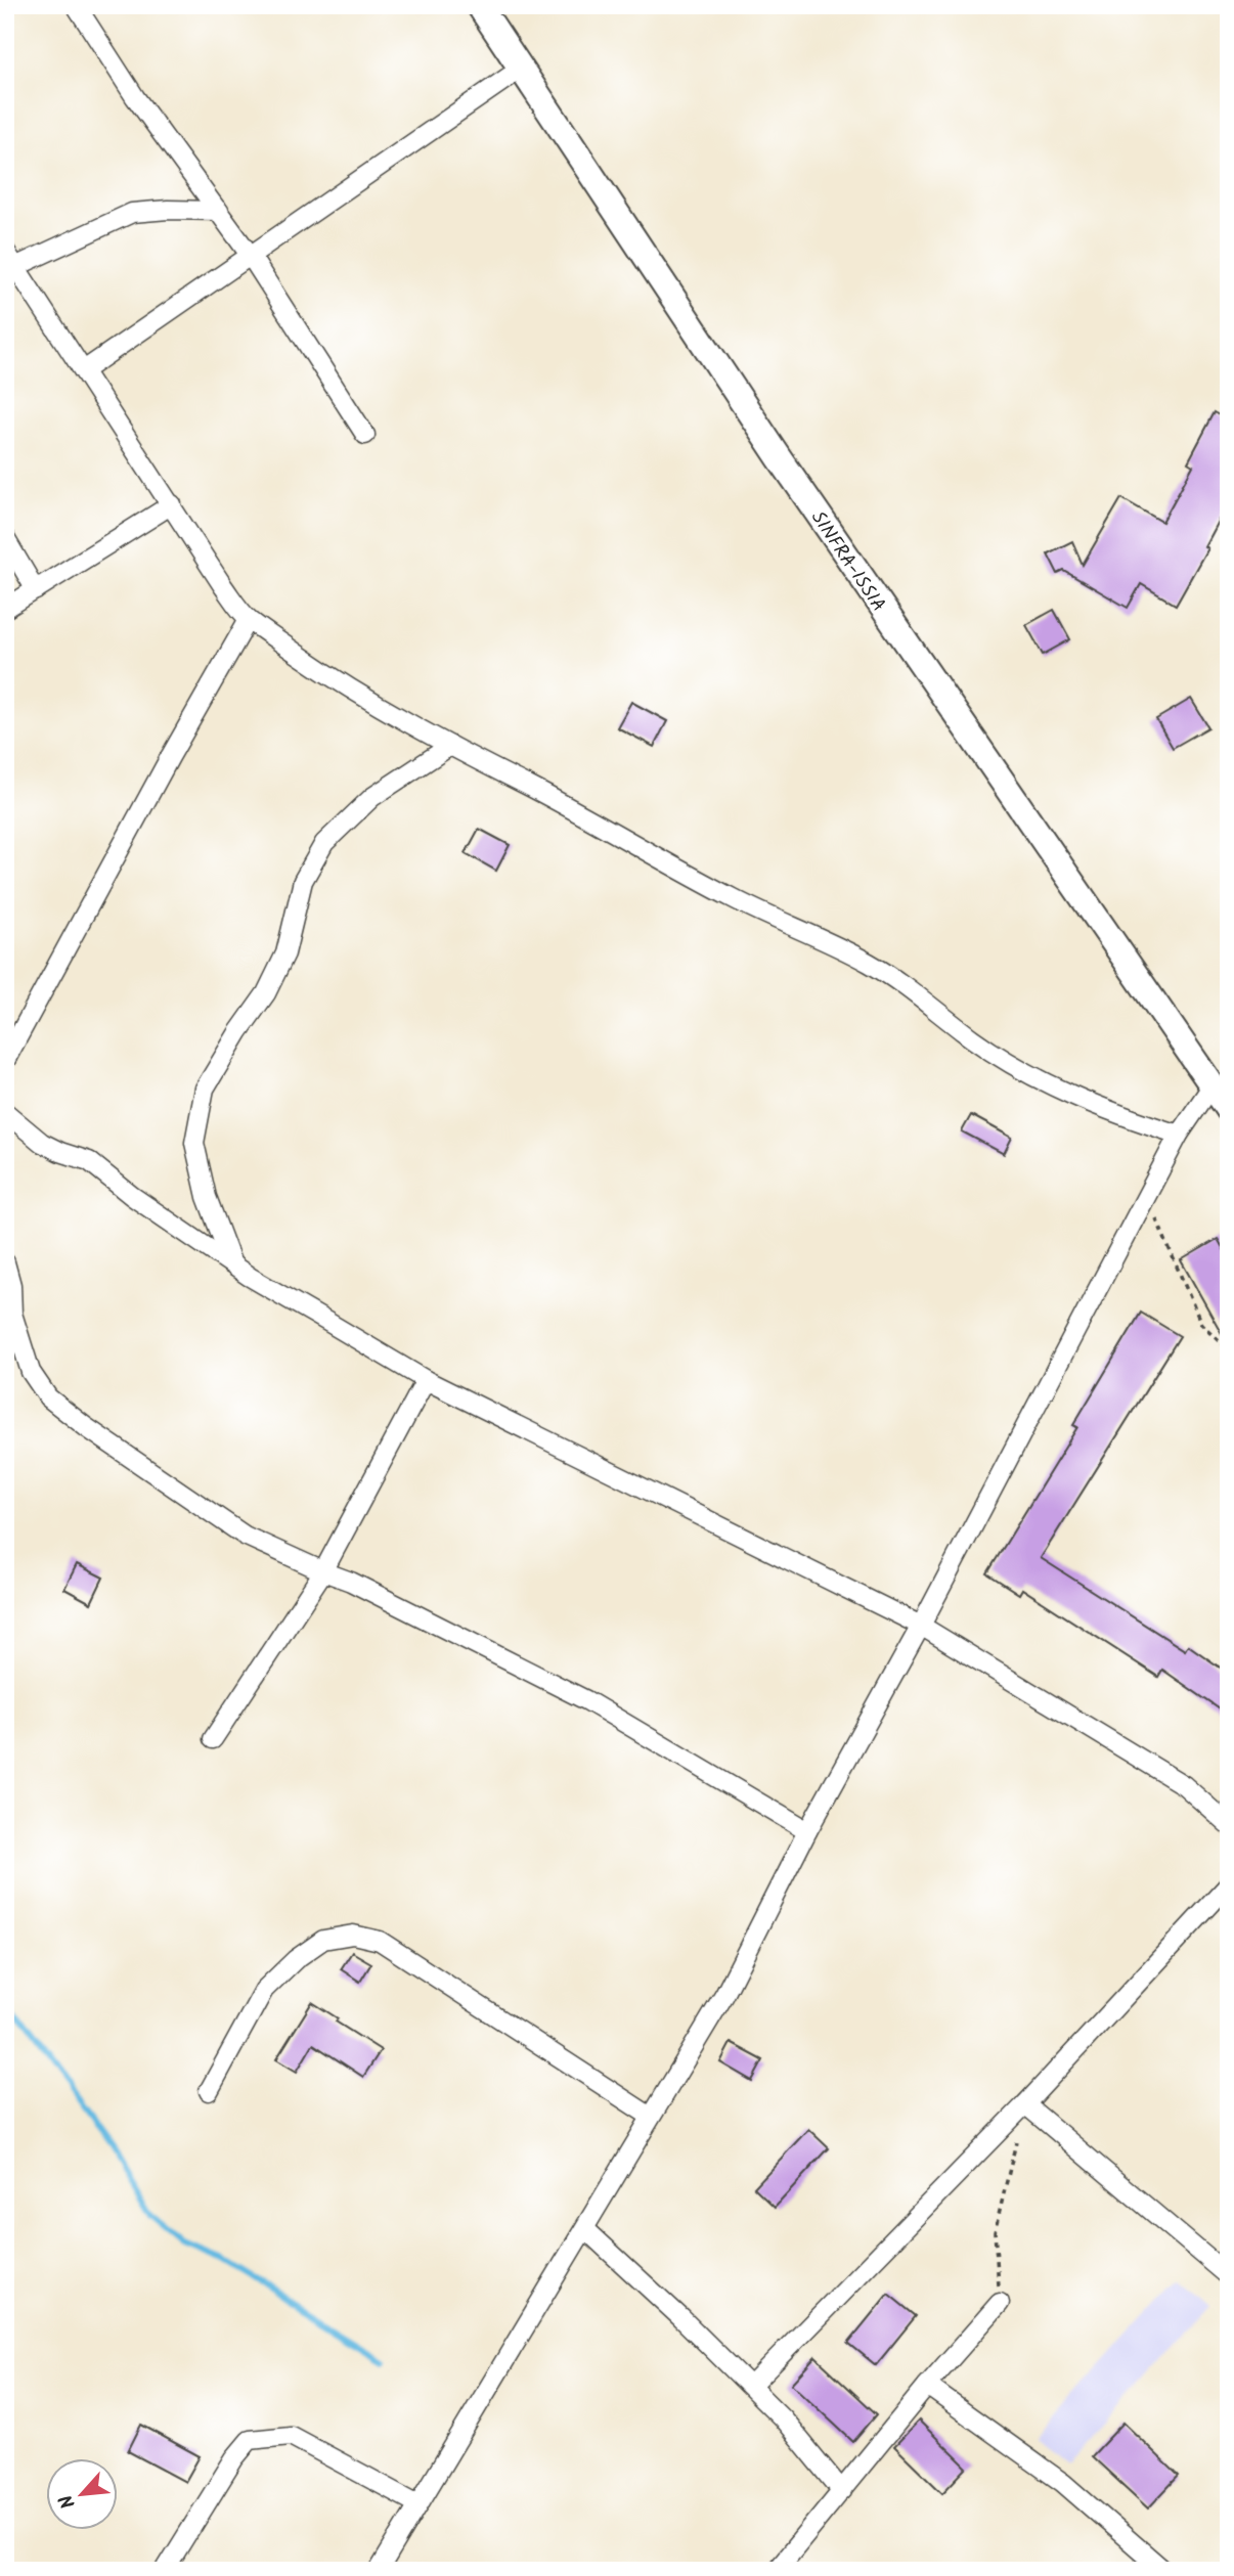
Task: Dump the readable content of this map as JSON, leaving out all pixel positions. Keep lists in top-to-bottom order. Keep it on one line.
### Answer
{"streets":{"main road":["SINFRA-ISSIA"]},"north":"bottom left"}
